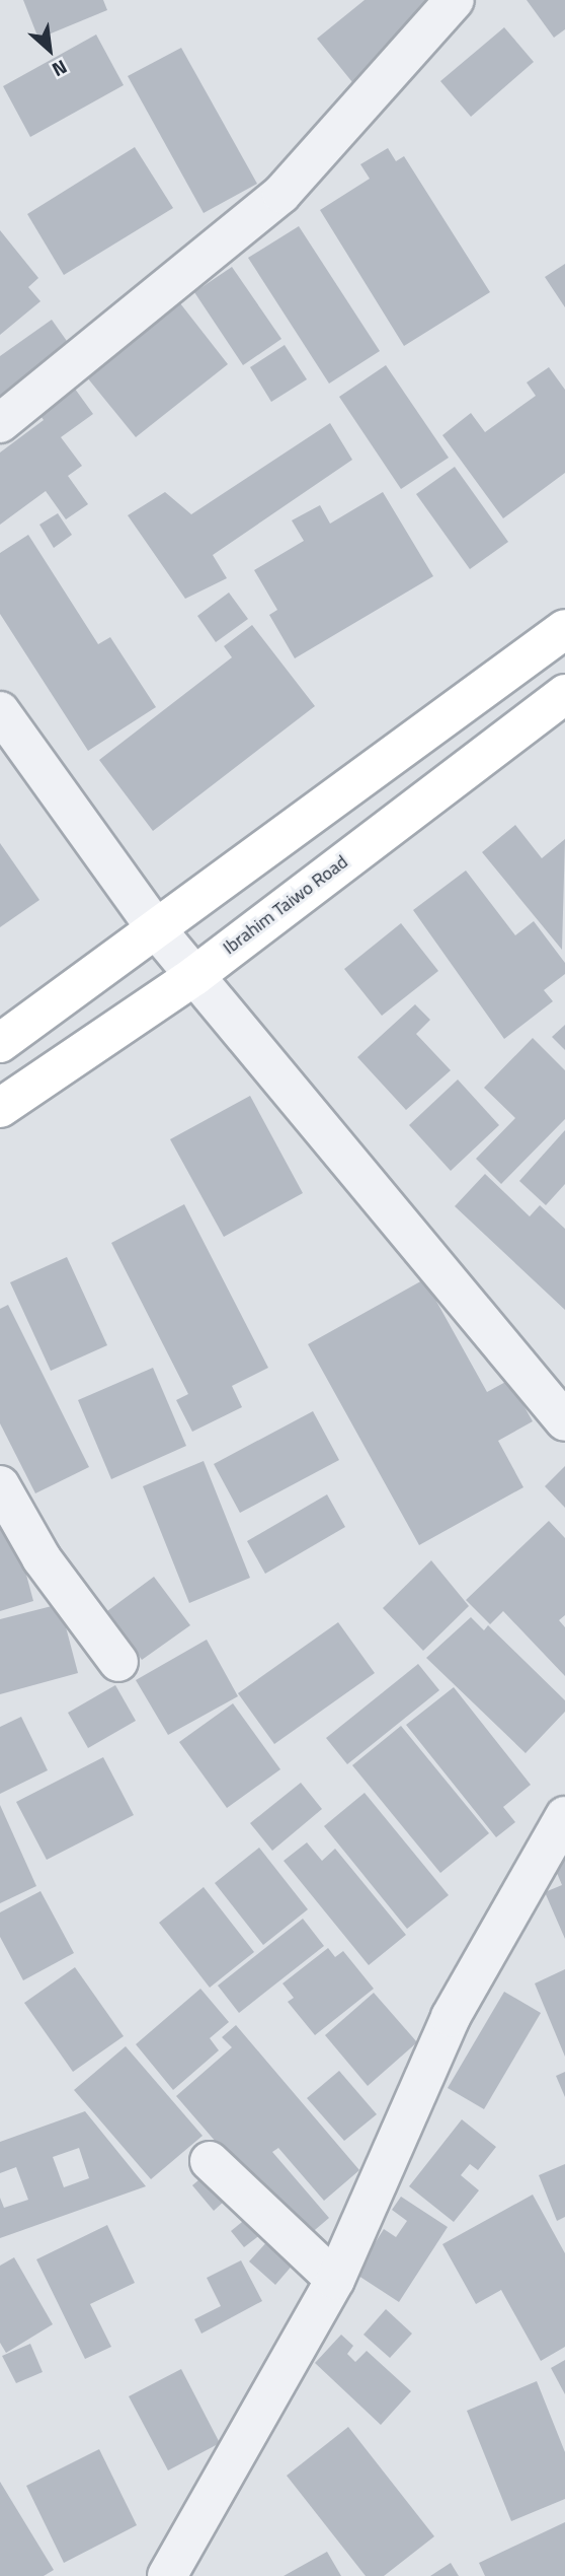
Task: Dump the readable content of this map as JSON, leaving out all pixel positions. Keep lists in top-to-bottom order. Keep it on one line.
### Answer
{"streets":{"main road":["Ibrahim Taiwo Road"]},"north":"bottom right"}
